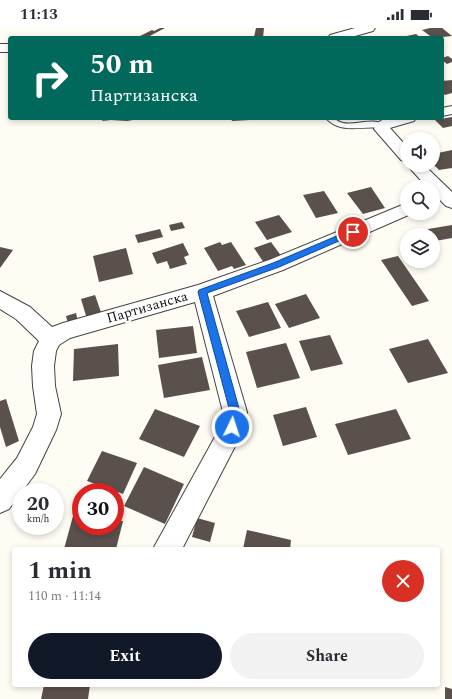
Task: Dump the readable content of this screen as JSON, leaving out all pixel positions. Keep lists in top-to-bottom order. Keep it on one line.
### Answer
{"streets":{"street":["Партизанска"]},"page":{"status":"11:13","turn":["50 m","Партизанска"],"speed":"20 km/h","limit":"30","heading":["1 min","110 m · 11:14"],"buttons":["Exit","Share"]}}
